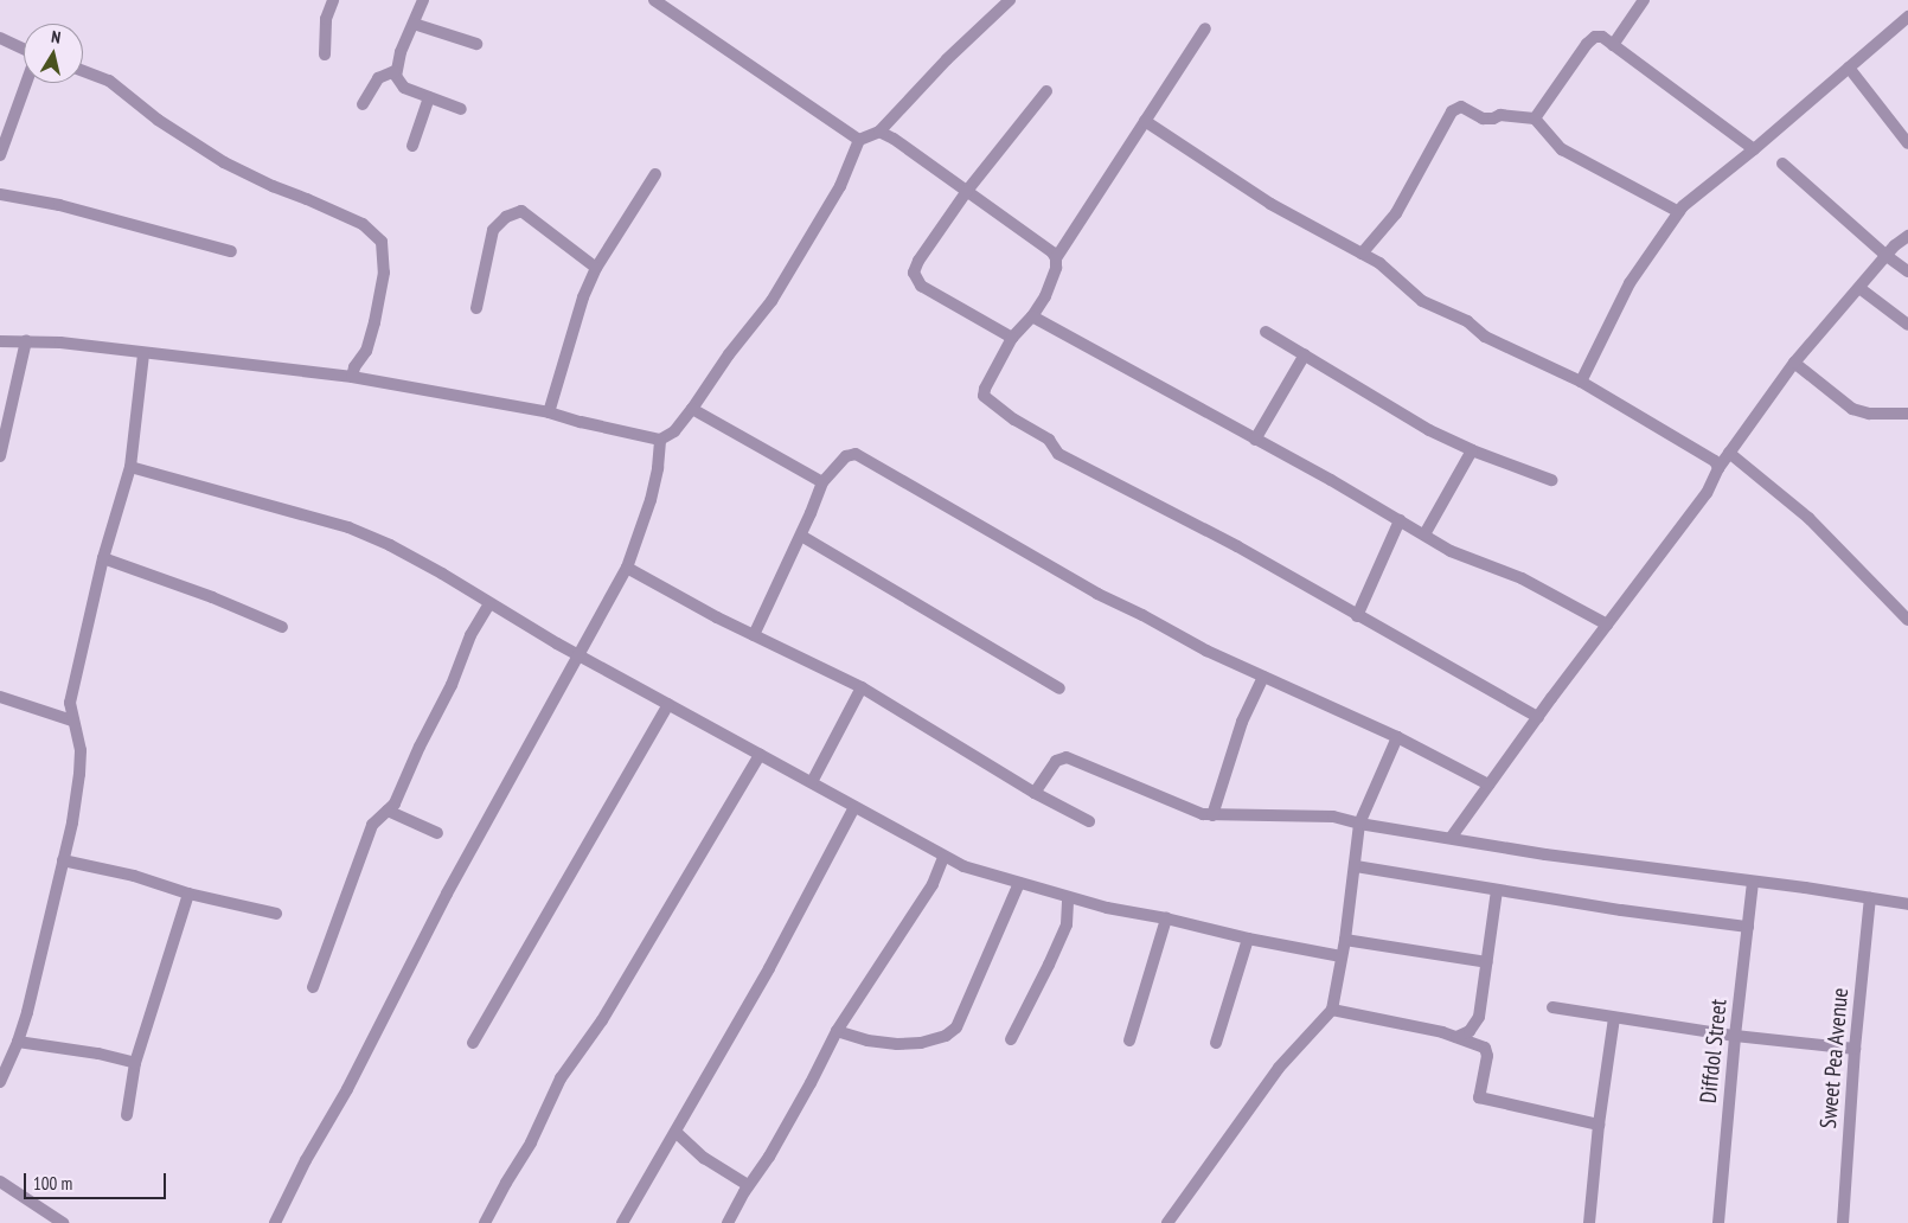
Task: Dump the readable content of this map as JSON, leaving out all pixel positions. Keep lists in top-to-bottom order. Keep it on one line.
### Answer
{"streets":{"street":["Diffdol Street","Sweet Pea Avenue"]},"scale_bar":"100 m","north":"top"}
